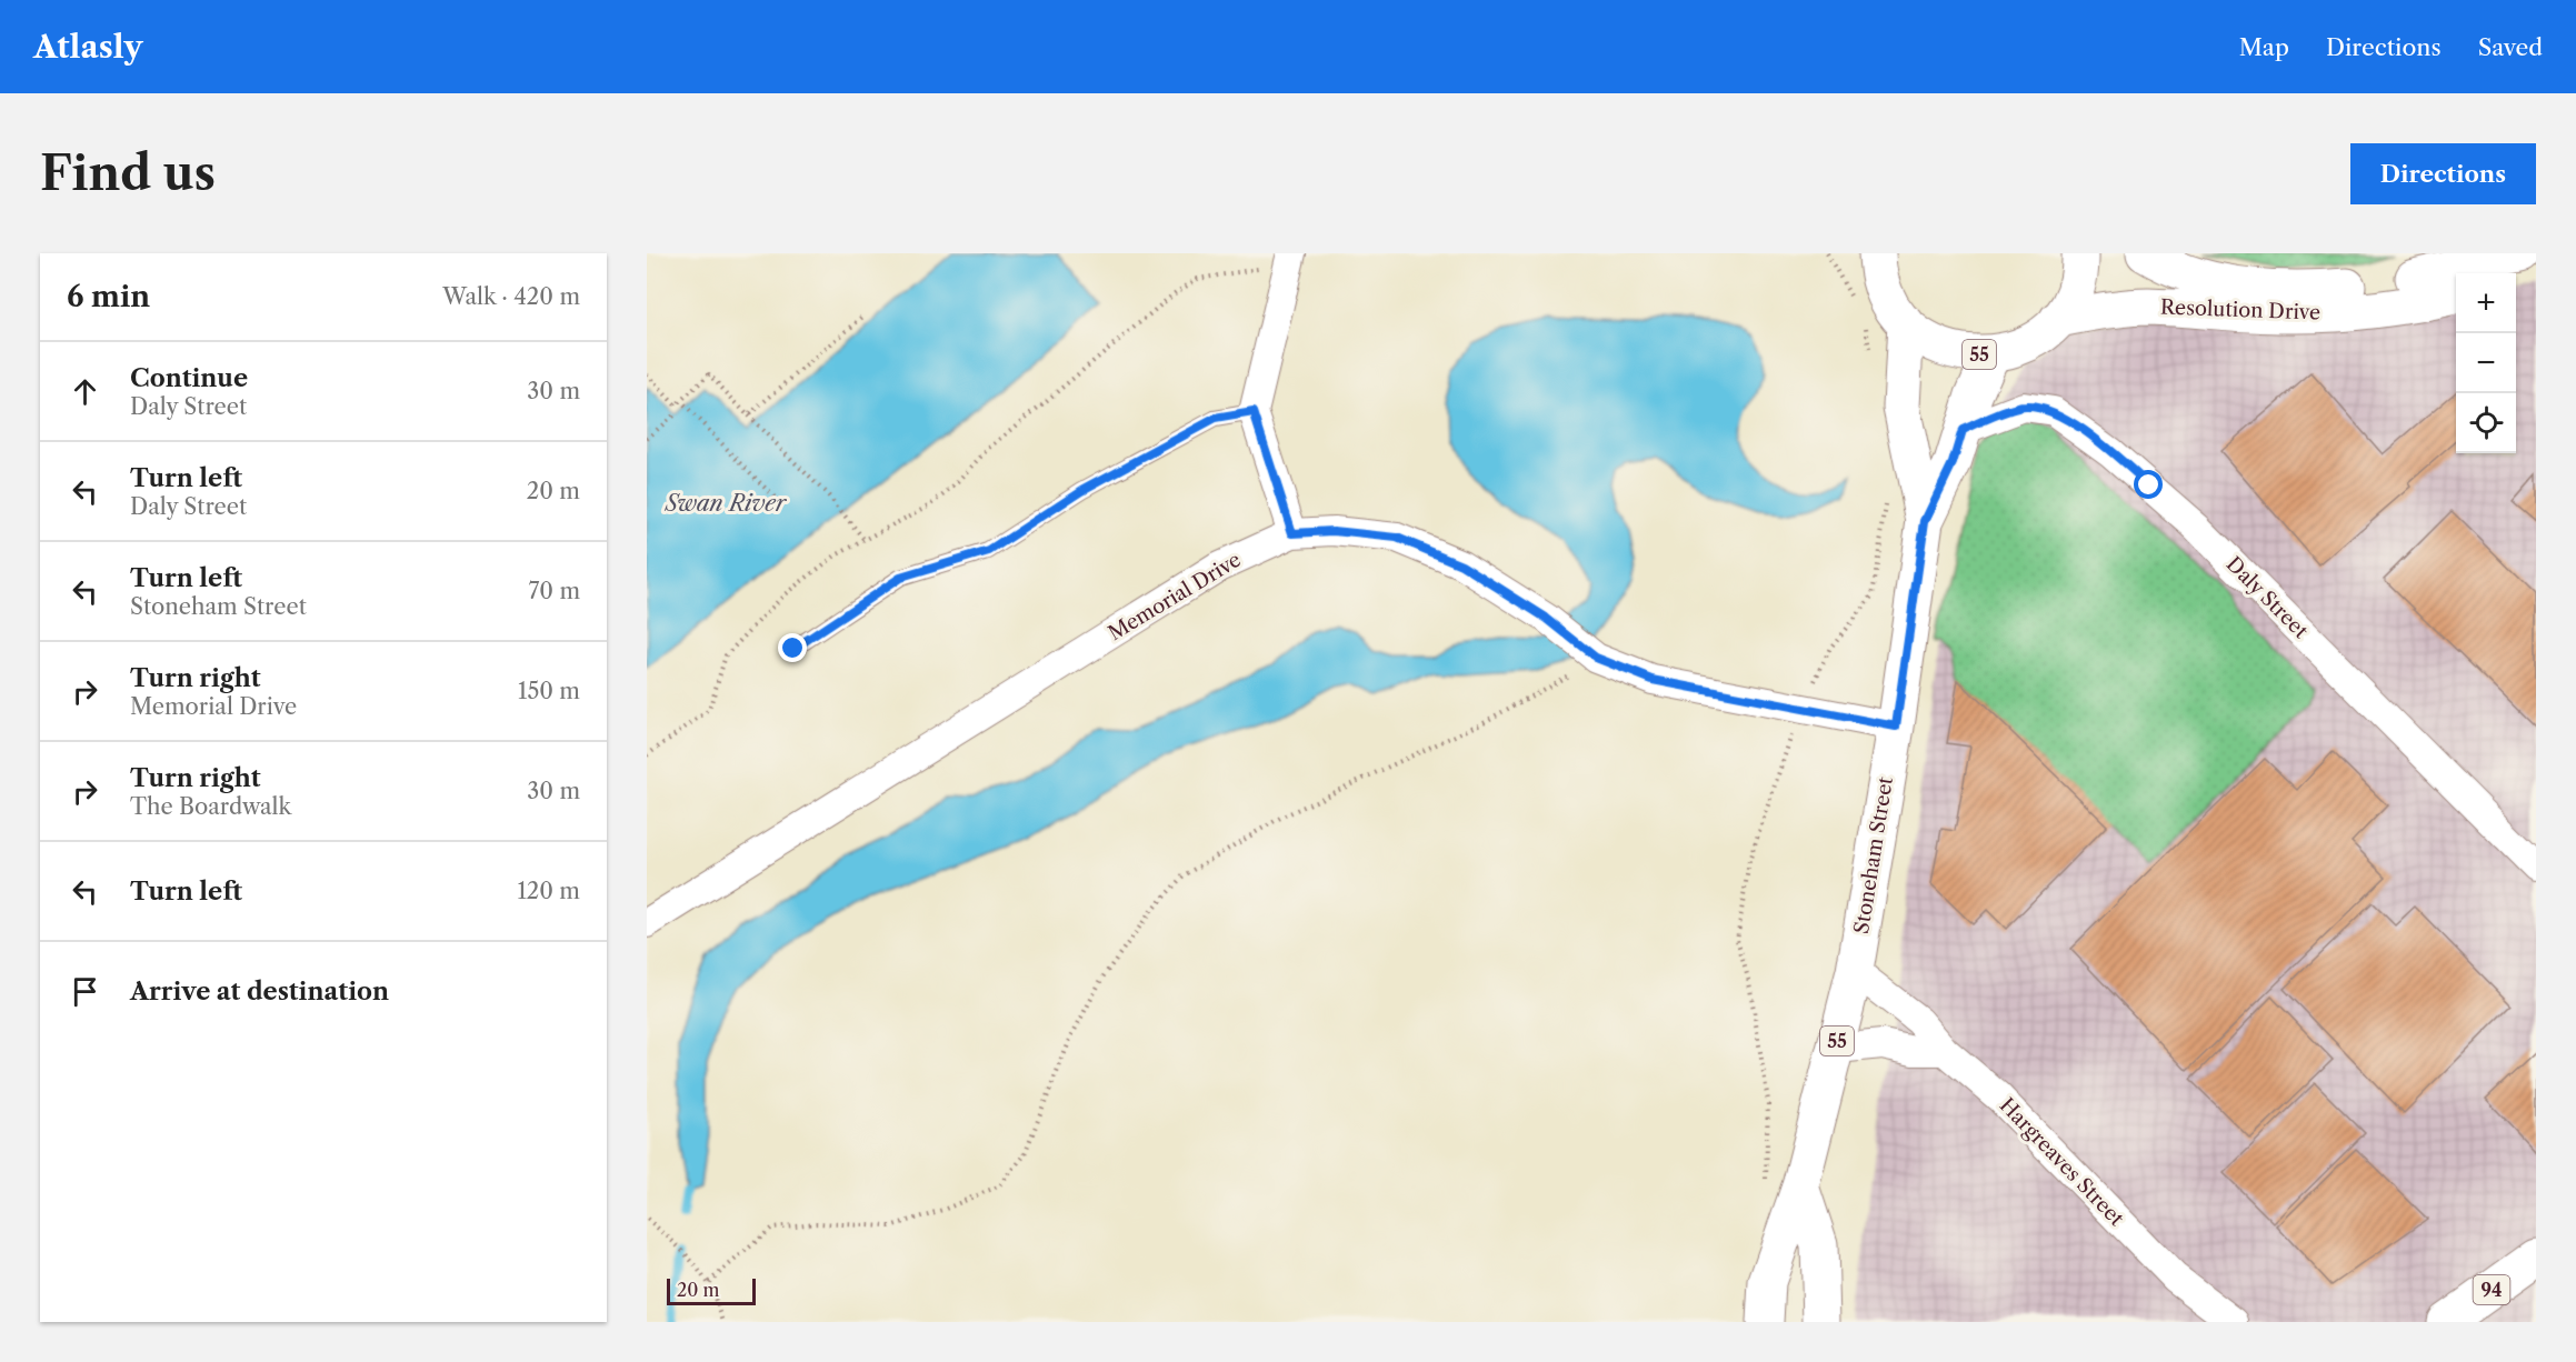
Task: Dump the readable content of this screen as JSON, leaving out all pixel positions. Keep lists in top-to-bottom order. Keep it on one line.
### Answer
{"streets":{"main road":["Resolution Drive","55","Stoneham Street","94"],"street":["Memorial Drive","Daly Street","Hargreaves Street"]},"crossings":[["Resolution Drive","55"],["55","Stoneham Street"],["Memorial Drive","Stoneham Street"],["Daly Street","Stoneham Street"],["Stoneham Street","Hargreaves Street"]],"water":["Swan River"],"scale_bar":"20 m","page":{"header":"Atlasly","nav":["Map","Directions","Saved"],"buttons":"Directions","title":"Find us","heading":["6 min","Walk · 420 m"],"map_buttons":["+","−"],"list":[["Continue","Daly Street","30 m"],["Turn left","Daly Street","20 m"],["Turn left","Stoneham Street","70 m"],["Turn right","Memorial Drive","150 m"],["Turn right","The Boardwalk","30 m"],["Turn left","120 m"],"Arrive at destination"],"scale":"20 m"}}
